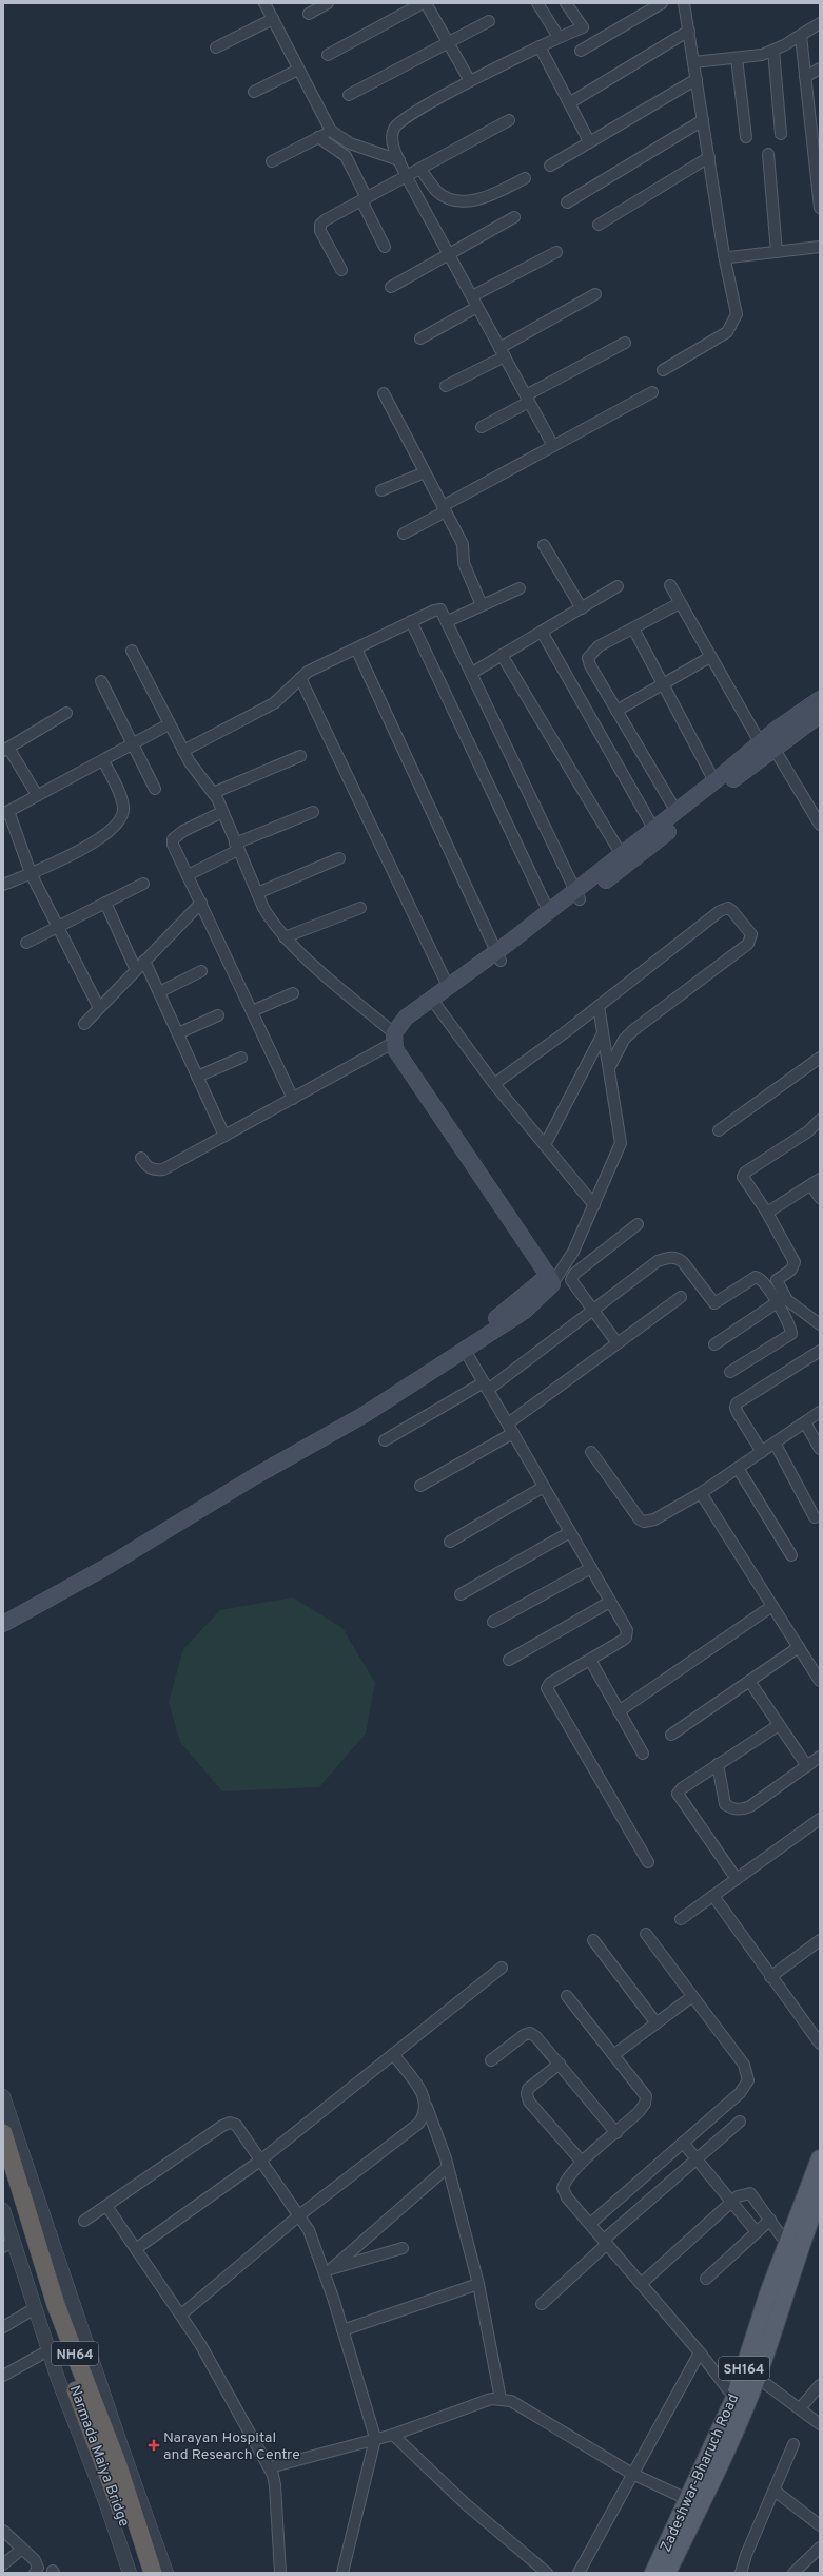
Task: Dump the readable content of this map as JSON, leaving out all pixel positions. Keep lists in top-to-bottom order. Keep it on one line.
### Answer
{"streets":{"highway":["NH64","Narmada Maiya Bridge"],"main road":["SH164","Zadeshwar-Bharuch Road"]},"places":{"health":["Narayan Hospital and Research Centre"]}}
